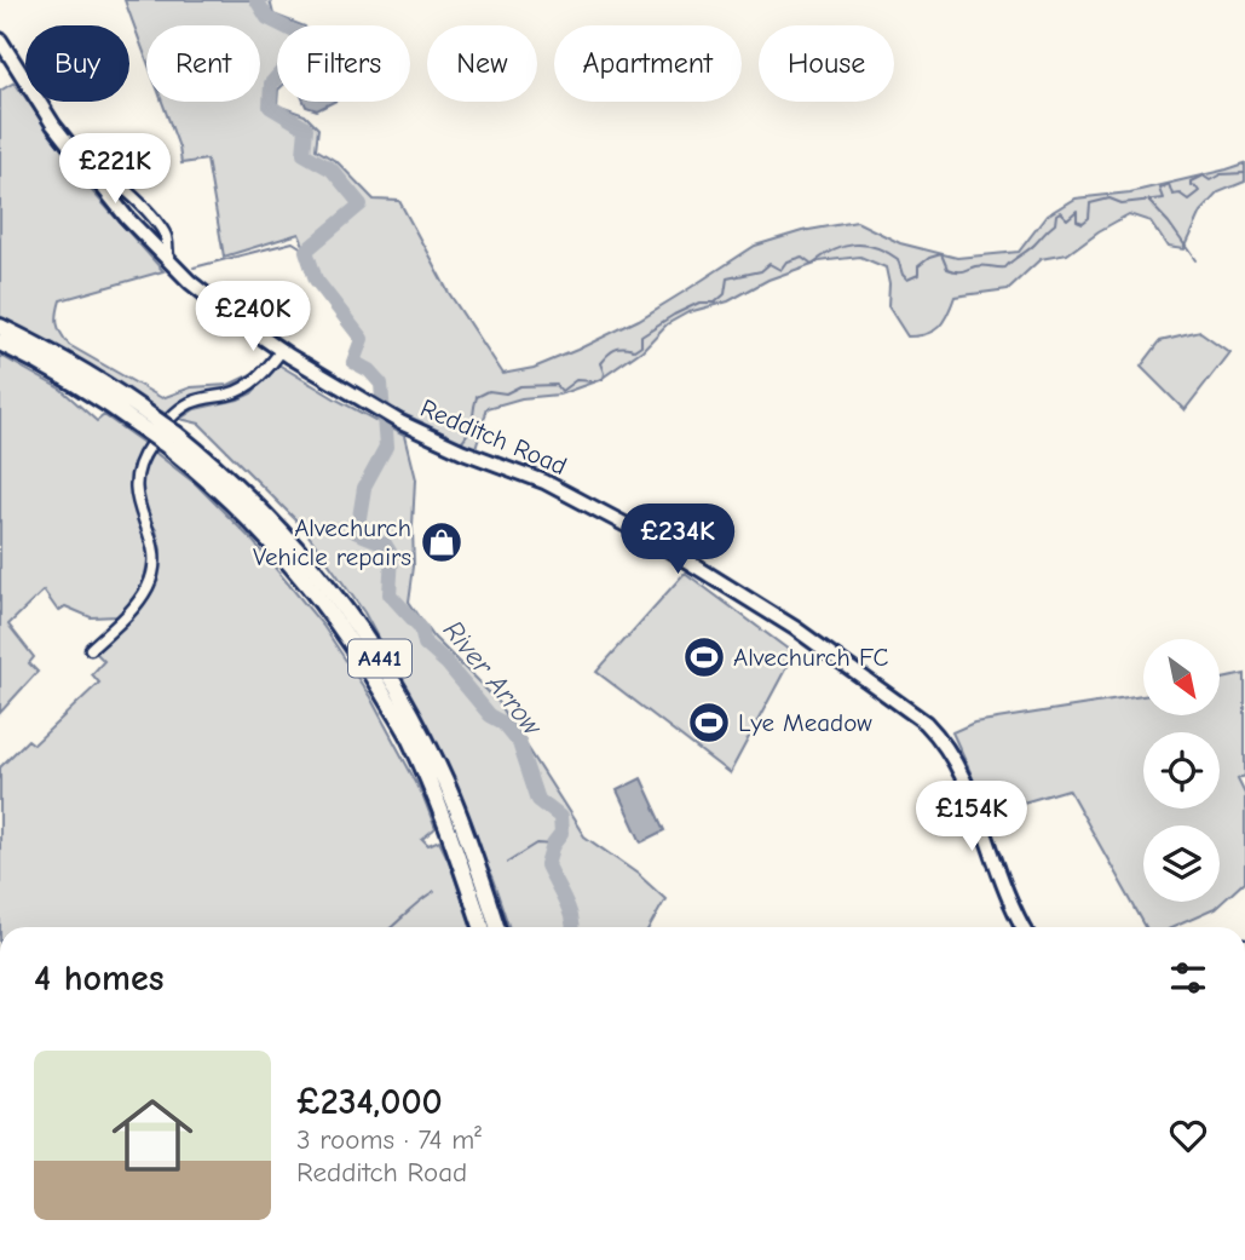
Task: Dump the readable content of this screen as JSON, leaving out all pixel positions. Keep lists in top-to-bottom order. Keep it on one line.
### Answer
{"streets":{"highway":["A441"],"main road":["Redditch Road"]},"water":["River Arrow"],"places":{"shop":["Alvechurch Vehicle repairs"],"sports":["Alvechurch FC","Lye Meadow"]},"north":"bottom right","page":{"chip":["Buy","Rent","Filters","New","Apartment","House"],"price":["£221K","£240K","£234K","£154K"],"heading":"4 homes","list":[{"name":"£234,000","note":"3 rooms · 74 m² · Redditch Road"}]}}
